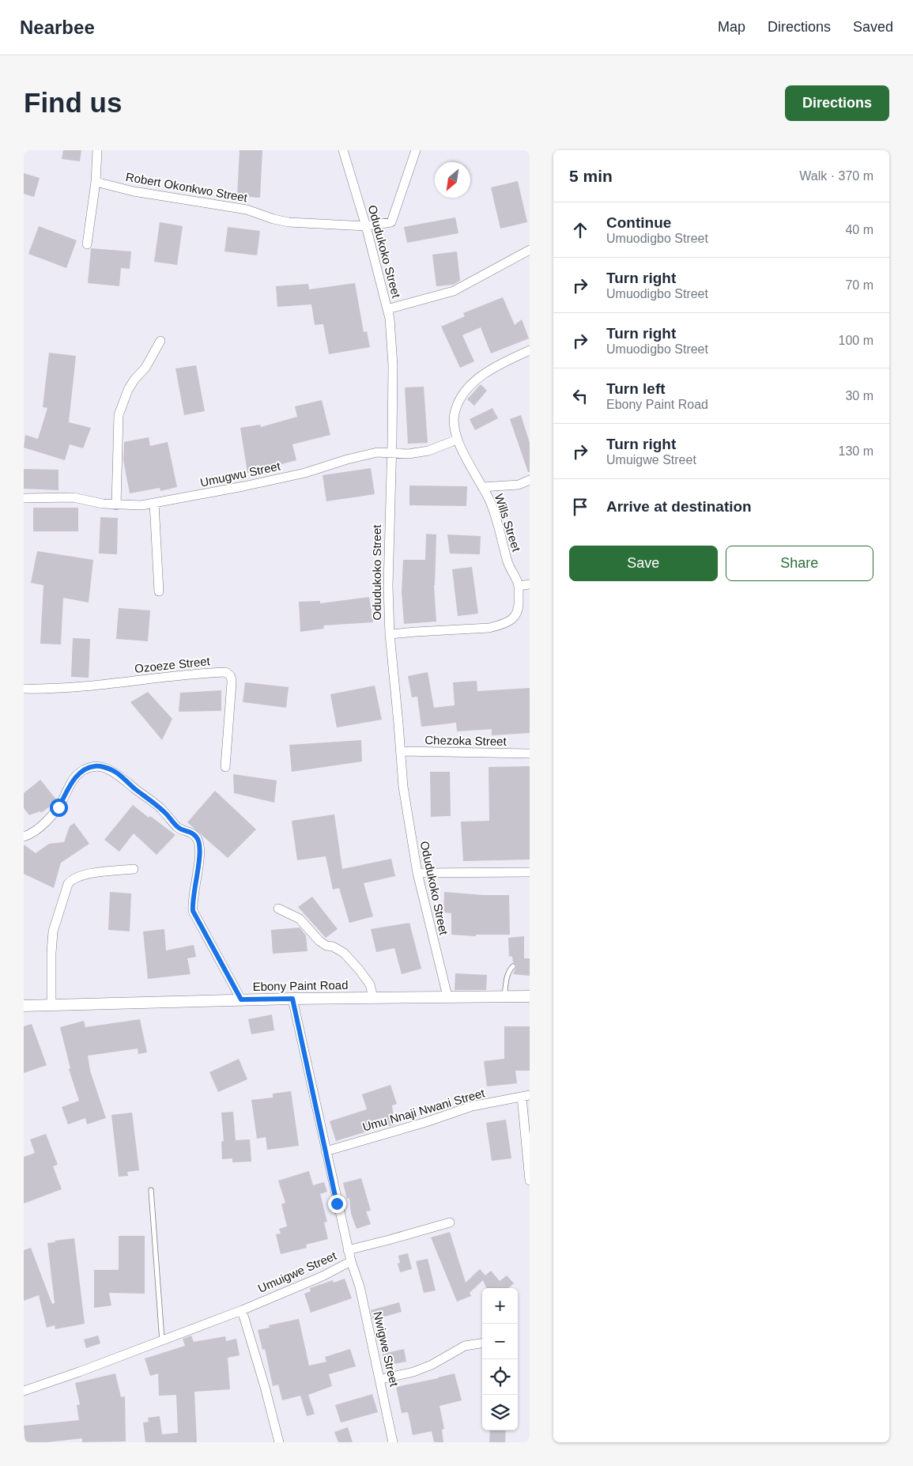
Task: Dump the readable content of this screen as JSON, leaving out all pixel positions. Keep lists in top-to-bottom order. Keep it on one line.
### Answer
{"streets":{"street":["Robert Okonkwo Street","Odudukoko Street","Umugwu Street","Wills Street","Ozoeze Street","Chezoka Street","Ebony Paint Road","Umu Nnaji Nwani Street","Umuigwe Street","Nwigwe Street"]},"crossings":[["Robert Okonkwo Street","Odudukoko Street"],["Odudukoko Street","Umugwu Street"],["Odudukoko Street","Wills Street"],["Odudukoko Street","Chezoka Street"],["Odudukoko Street","Ebony Paint Road"],["Umugwu Street","Wills Street"],["Ebony Paint Road","Umuigwe Street"],["Umu Nnaji Nwani Street","Umuigwe Street"],["Umuigwe Street","Nwigwe Street"]],"north":"bottom left","page":{"header":"Nearbee","nav":["Map","Directions","Saved"],"buttons":["Directions",["Save","Share"]],"title":"Find us","heading":["5 min","Walk · 370 m"],"list":[["Continue","Umuodigbo Street","40 m"],["Turn right","Umuodigbo Street","70 m"],["Turn right","Umuodigbo Street","100 m"],["Turn left","Ebony Paint Road","30 m"],["Turn right","Umuigwe Street","130 m"],"Arrive at destination"],"map_buttons":["+","−"]}}
